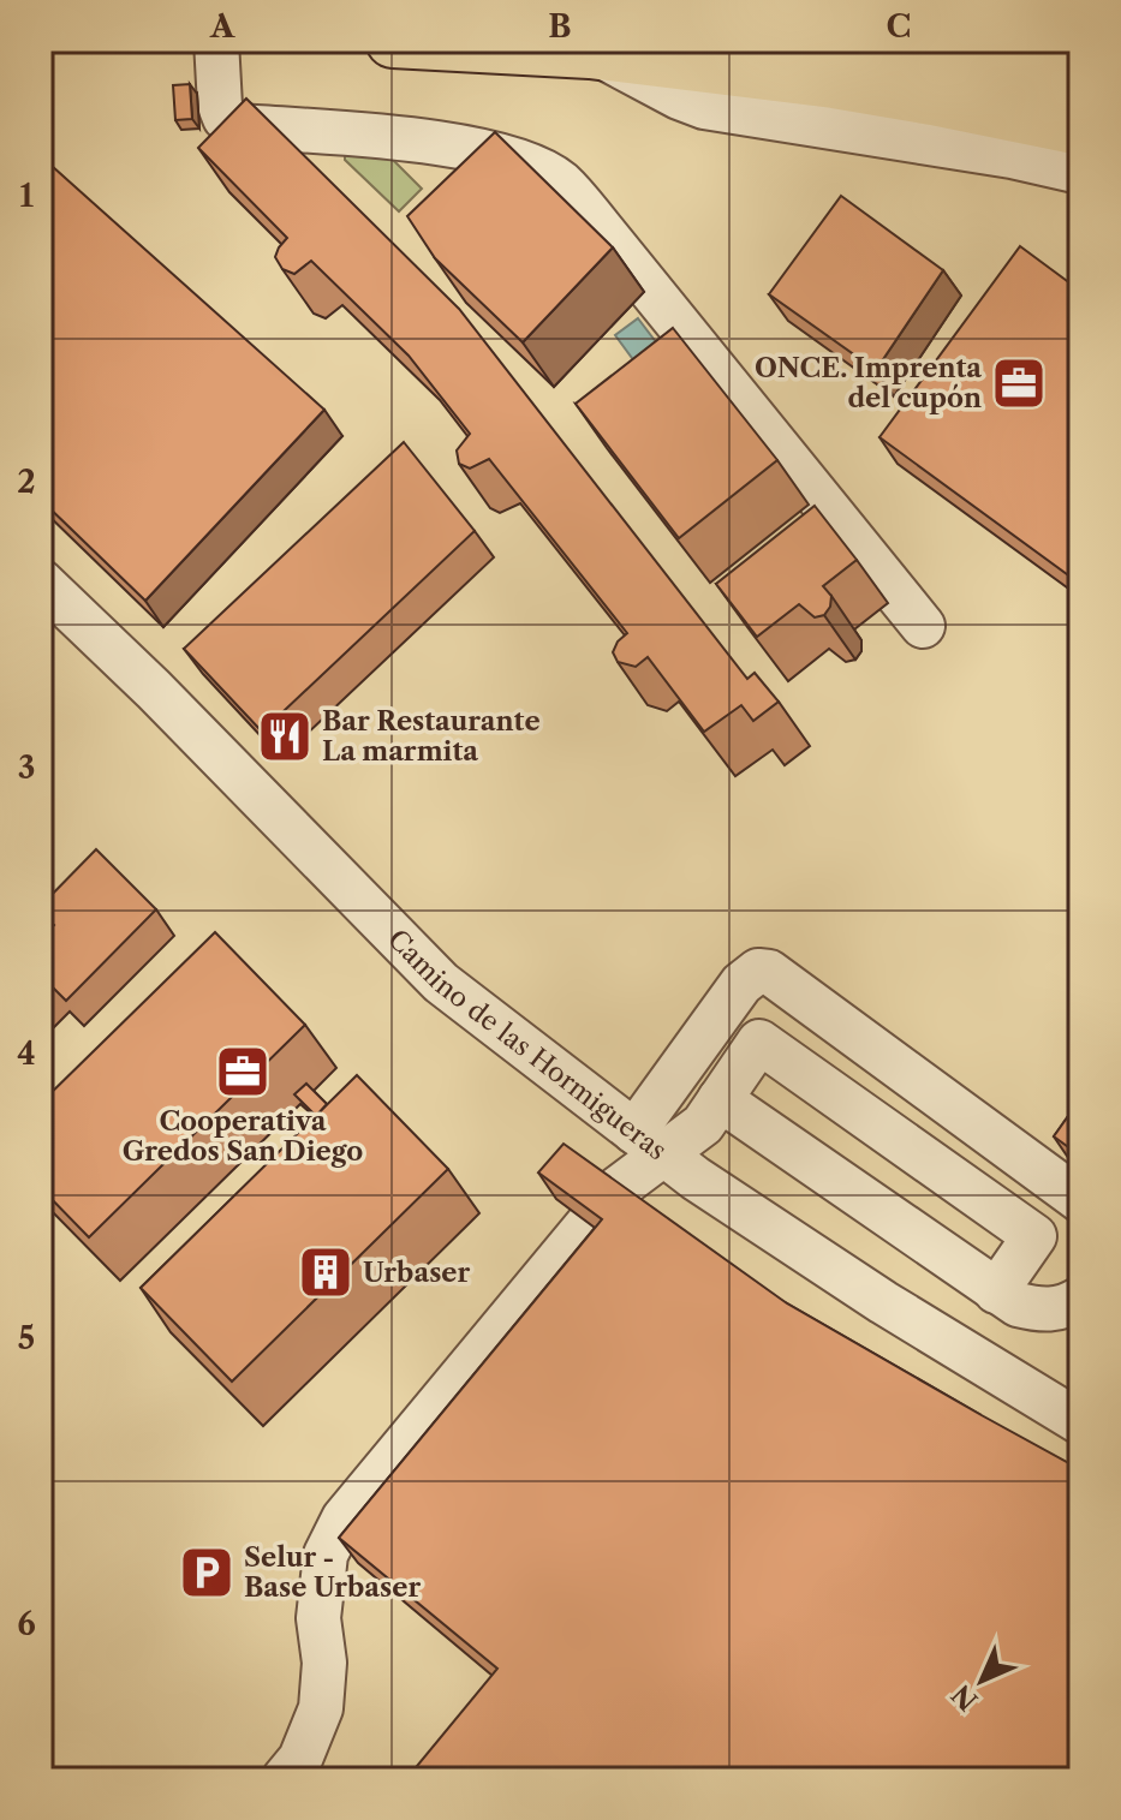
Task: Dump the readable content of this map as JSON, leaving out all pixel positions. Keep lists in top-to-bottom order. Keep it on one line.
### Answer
{"streets":{"street":["Camino de las Hormigueras"]},"places":{"office":["ONCE. Imprenta del cupón","Cooperativa Gredos San Diego"],"restaurant":["Bar Restaurante La marmita"],"building":["Urbaser"],"parking":["Selur - Base Urbaser"]},"north":"bottom left","grid":{"columns":["A","B","C"],"rows":["1","2","3","4","5","6"]}}
